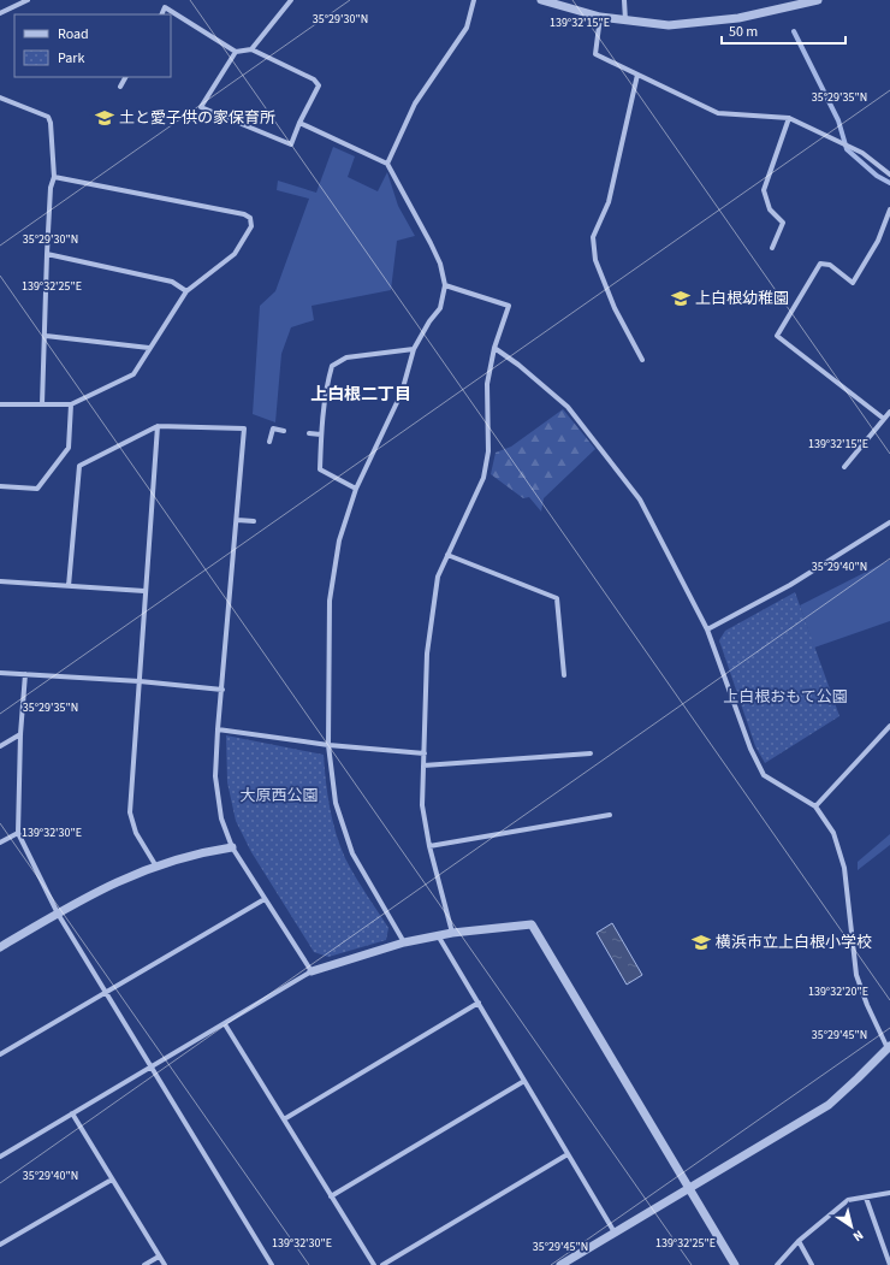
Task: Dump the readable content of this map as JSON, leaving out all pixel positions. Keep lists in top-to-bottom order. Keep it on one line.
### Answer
{"districts":["上白根二丁目"],"parks":["上白根おもて公園","大原西公園"],"places":{"school or university":["土と愛子供の家保育所","上白根幼稚園","横浜市立上白根小学校"]},"legend":["Road","Park"],"scale_bar":"50 m","north":"bottom right","coordinates":["35°29'30\"N","139°32'15\"E","35°29'35\"N","139°32'25\"E","35°29'40\"N","139°32'30\"E","139°32'20\"E","35°29'45\"N"]}
